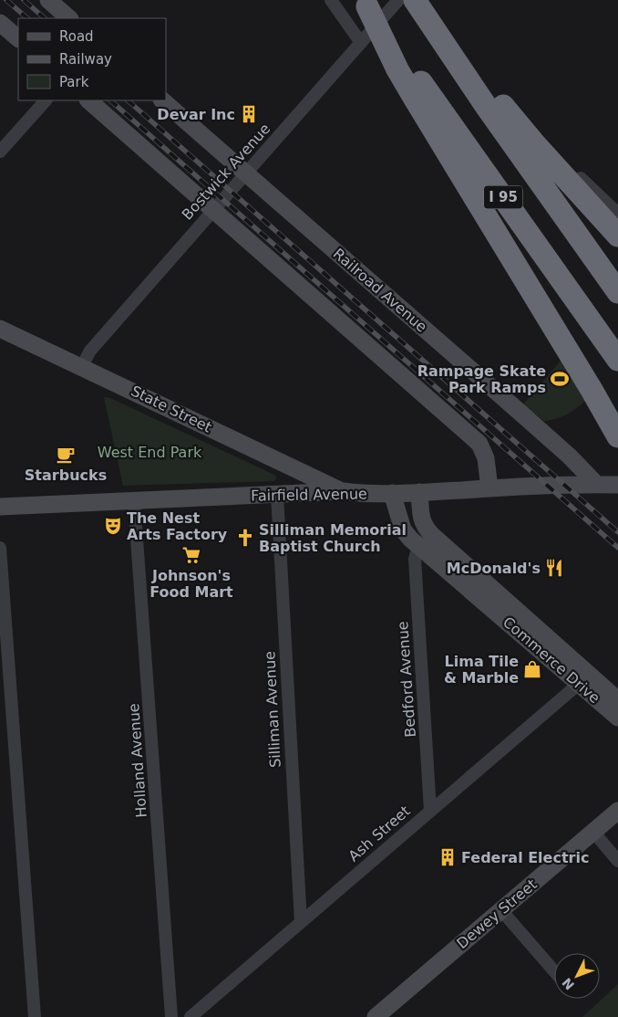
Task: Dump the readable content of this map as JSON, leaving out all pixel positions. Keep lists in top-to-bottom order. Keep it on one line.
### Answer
{"streets":{"highway":["I 95"],"main road":["Railroad Avenue","State Street","Fairfield Avenue","Commerce Drive","Dewey Street"],"street":["Bostwick Avenue","Bedford Avenue","Silliman Avenue","Holland Avenue","Ash Street"]},"crossings":[["Bostwick Avenue","I 95"],["Bostwick Avenue","Railroad Avenue"],["Bostwick Avenue","State Street"],["Railroad Avenue","Fairfield Avenue"],["State Street","Fairfield Avenue"],["Fairfield Avenue","Commerce Drive"],["Fairfield Avenue","Silliman Avenue"],["Fairfield Avenue","Holland Avenue"],["Commerce Drive","Bedford Avenue"],["Commerce Drive","Ash Street"],["Bedford Avenue","Ash Street"],["Silliman Avenue","Ash Street"]],"parks":["West End Park"],"places":{"building":["Devar Inc","Federal Electric"],"sports":["Rampage Skate Park Ramps"],"cafe":["Starbucks"],"theatre":["The Nest Arts Factory"],"church":["Silliman Memorial Baptist Church"],"supermarket":["Johnson's Food Mart"],"restaurant":["McDonald's"],"shop":["Lima Tile & Marble"]},"legend":["Road","Railway","Park"],"north":"bottom left"}
